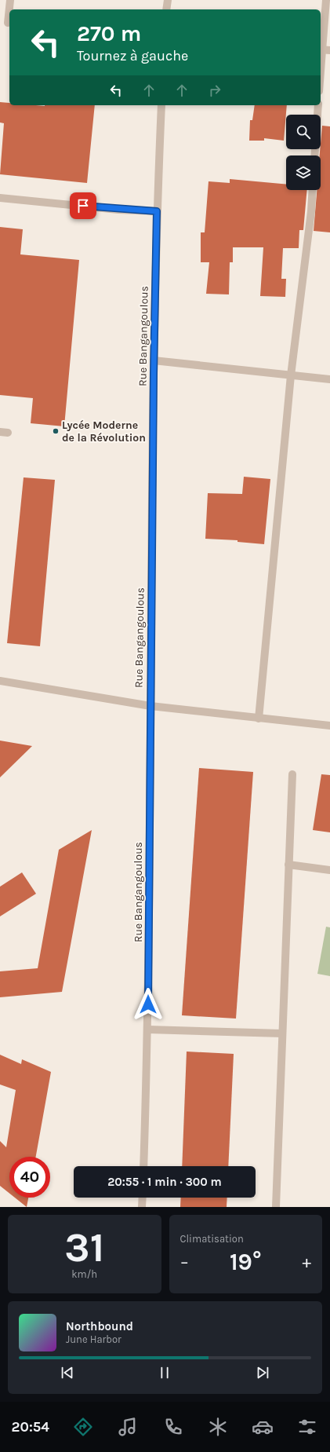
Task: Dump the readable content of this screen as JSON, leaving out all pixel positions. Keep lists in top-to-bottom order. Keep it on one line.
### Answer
{"streets":{"street":["Rue Bangangoulous"]},"places":["Lycée Moderne de la Révolution"],"page":{"turn":["270 m","Tournez à gauche"],"limit":"40","trip":"20:55 · 1 min · 300 m","tile":[["31","km/h"],"Climatisation"],"heat":["−","19°","+"],"song":["Northbound","June Harbor"],"tabs":"20:54"}}
